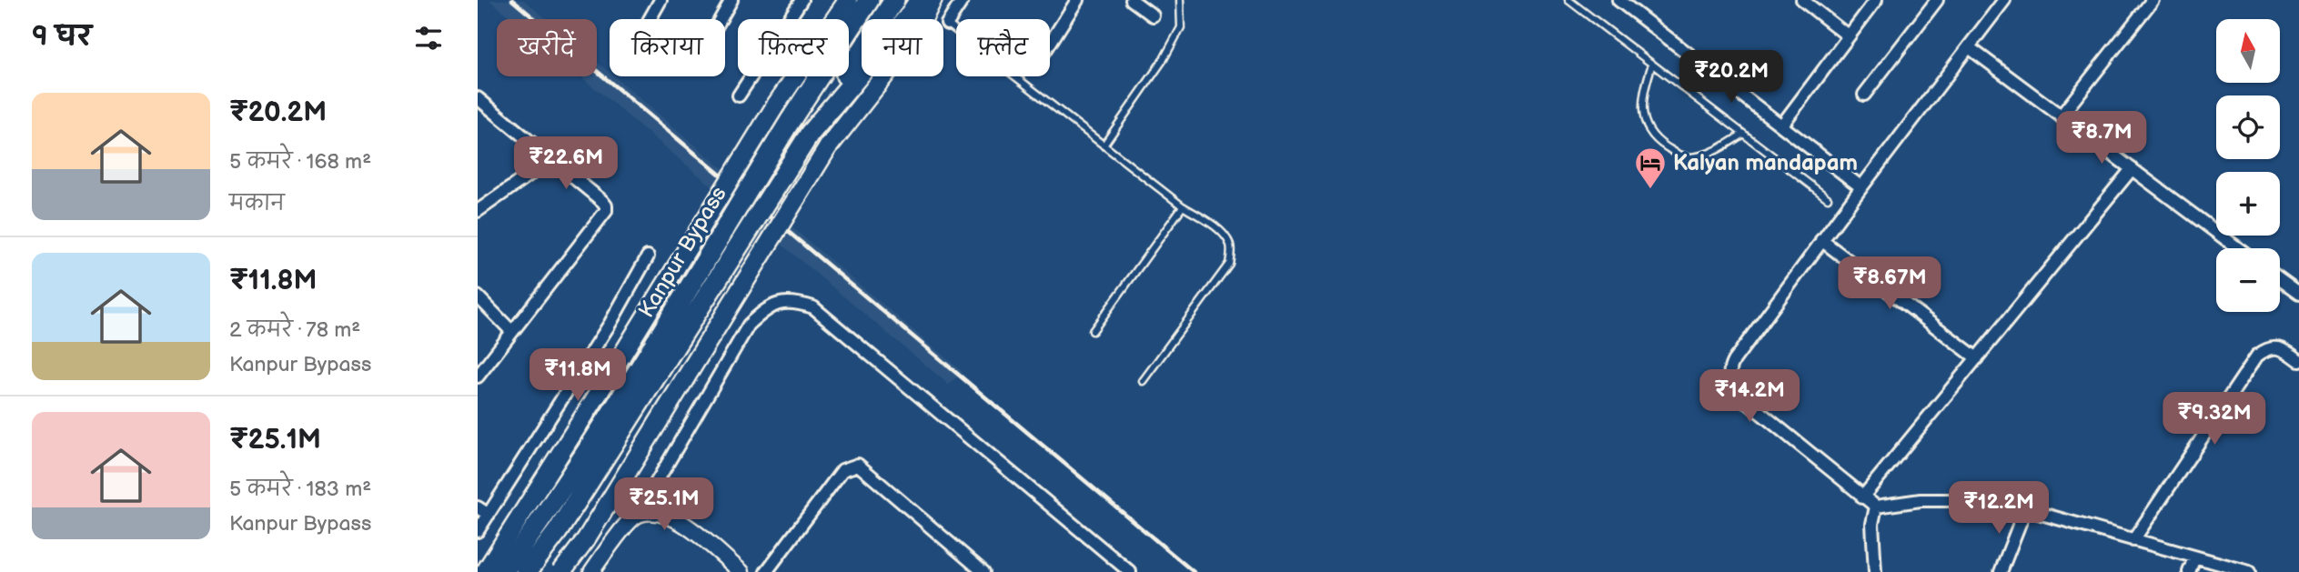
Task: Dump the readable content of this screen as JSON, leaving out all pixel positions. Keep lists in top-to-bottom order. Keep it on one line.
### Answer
{"streets":{"highway":["Kanpur Bypass"]},"places":{"hotel":["Kalyan mandapam"]},"north":"top","page":{"heading":"9 घर","map_buttons":["+","−"],"chip":["खरीदें","किराया","फ़िल्टर","नया","फ़्लैट"],"price":["₹20.2M","₹8.7M","₹22.6M","₹8.67M","₹11.8M","₹14.2M","₹9.32M","₹25.1M","₹12.2M"],"list":[{"name":"₹20.2M","note":"5 कमरे · 168 m² · मकान"},{"name":"₹11.8M","note":"2 कमरे · 78 m² · Kanpur Bypass"},{"name":"₹25.1M","note":"5 कमरे · 183 m² · Kanpur Bypass"}]}}
